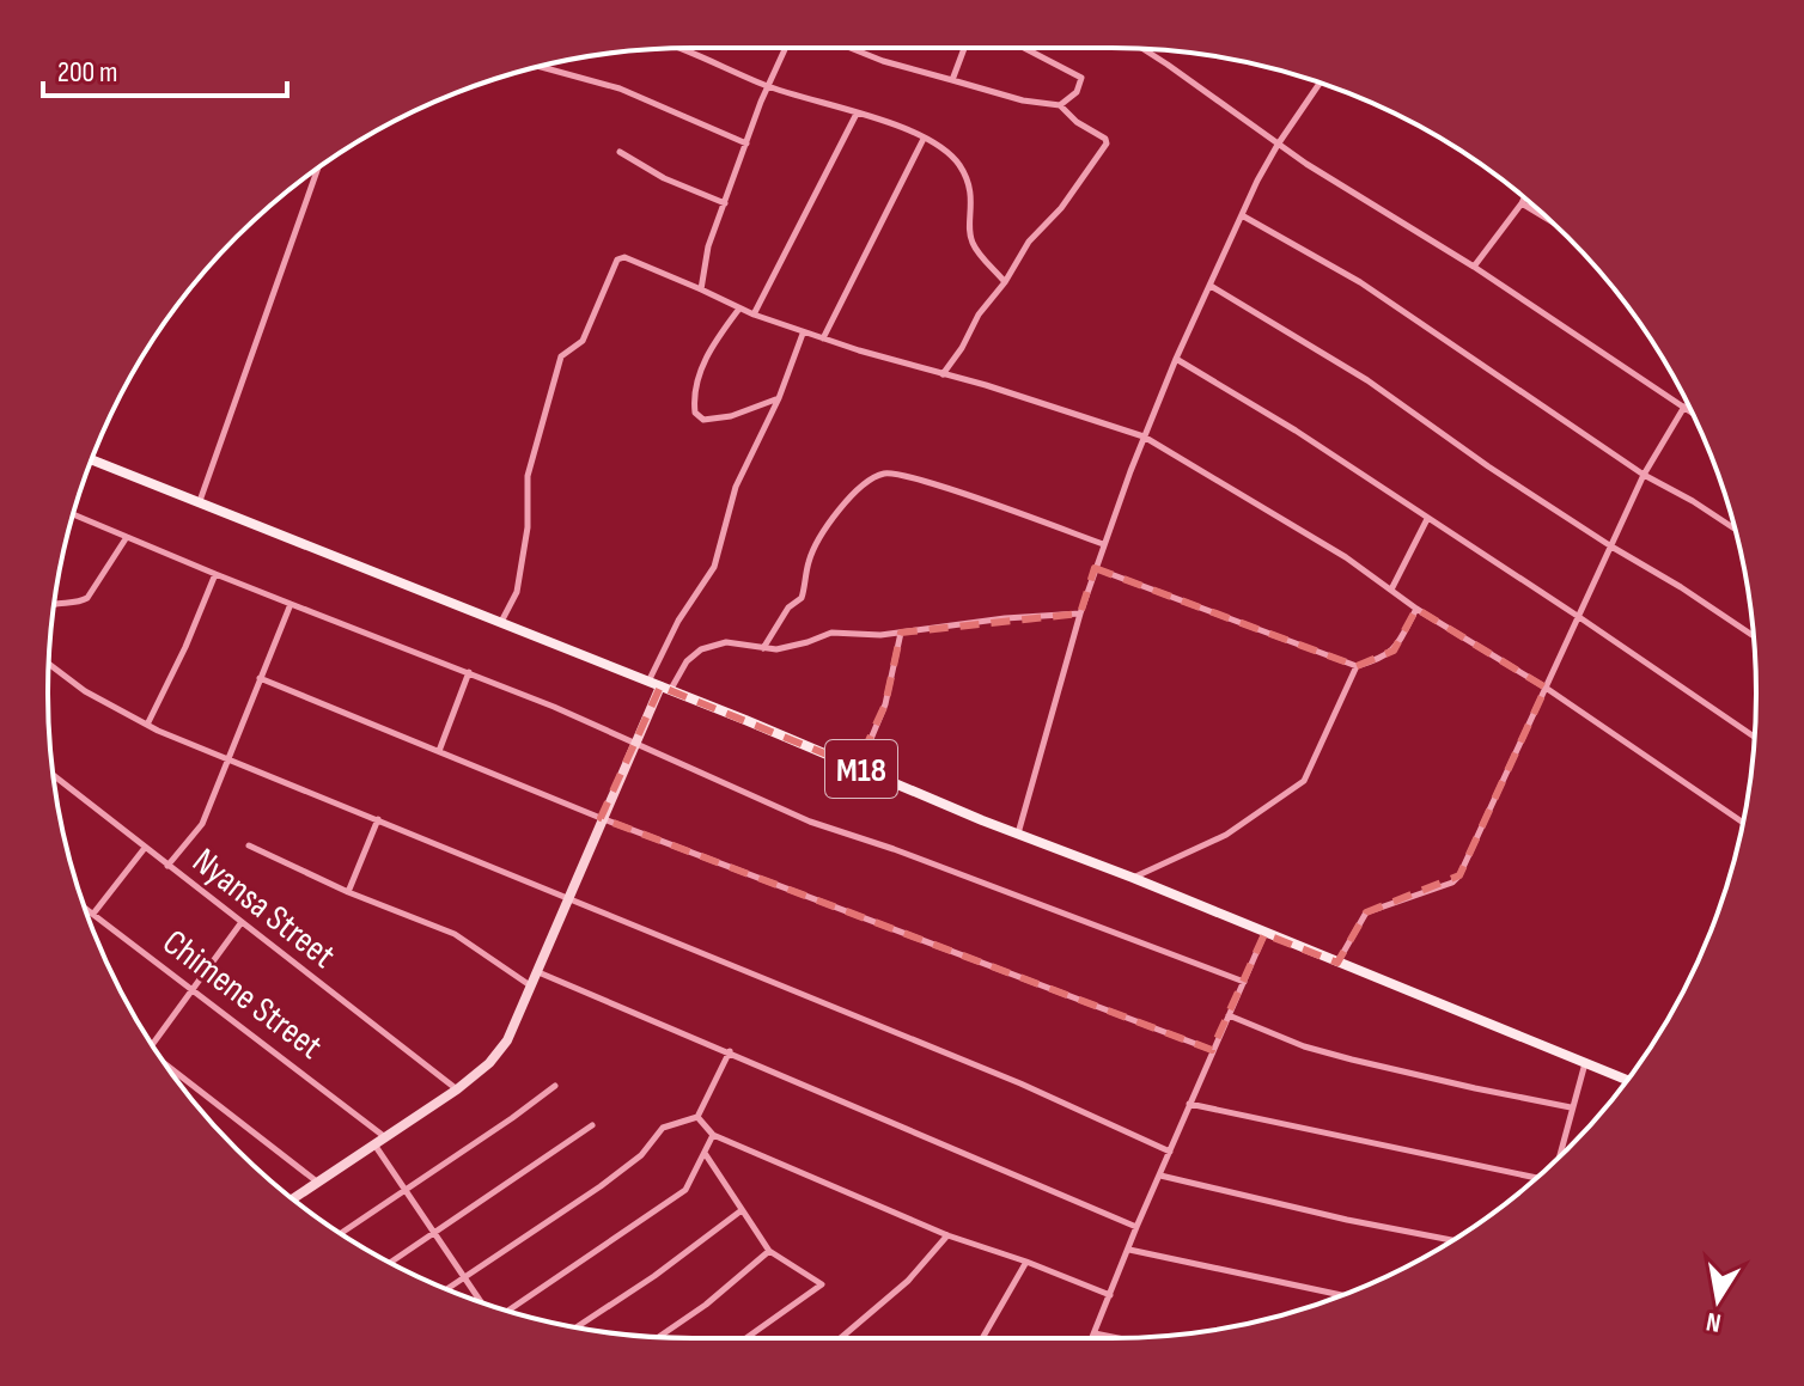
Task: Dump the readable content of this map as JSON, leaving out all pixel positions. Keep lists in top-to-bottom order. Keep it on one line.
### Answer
{"streets":{"main road":["M18"],"street":["Nyansa Street","Chimene Street"]},"scale_bar":"200 m","north":"bottom"}
